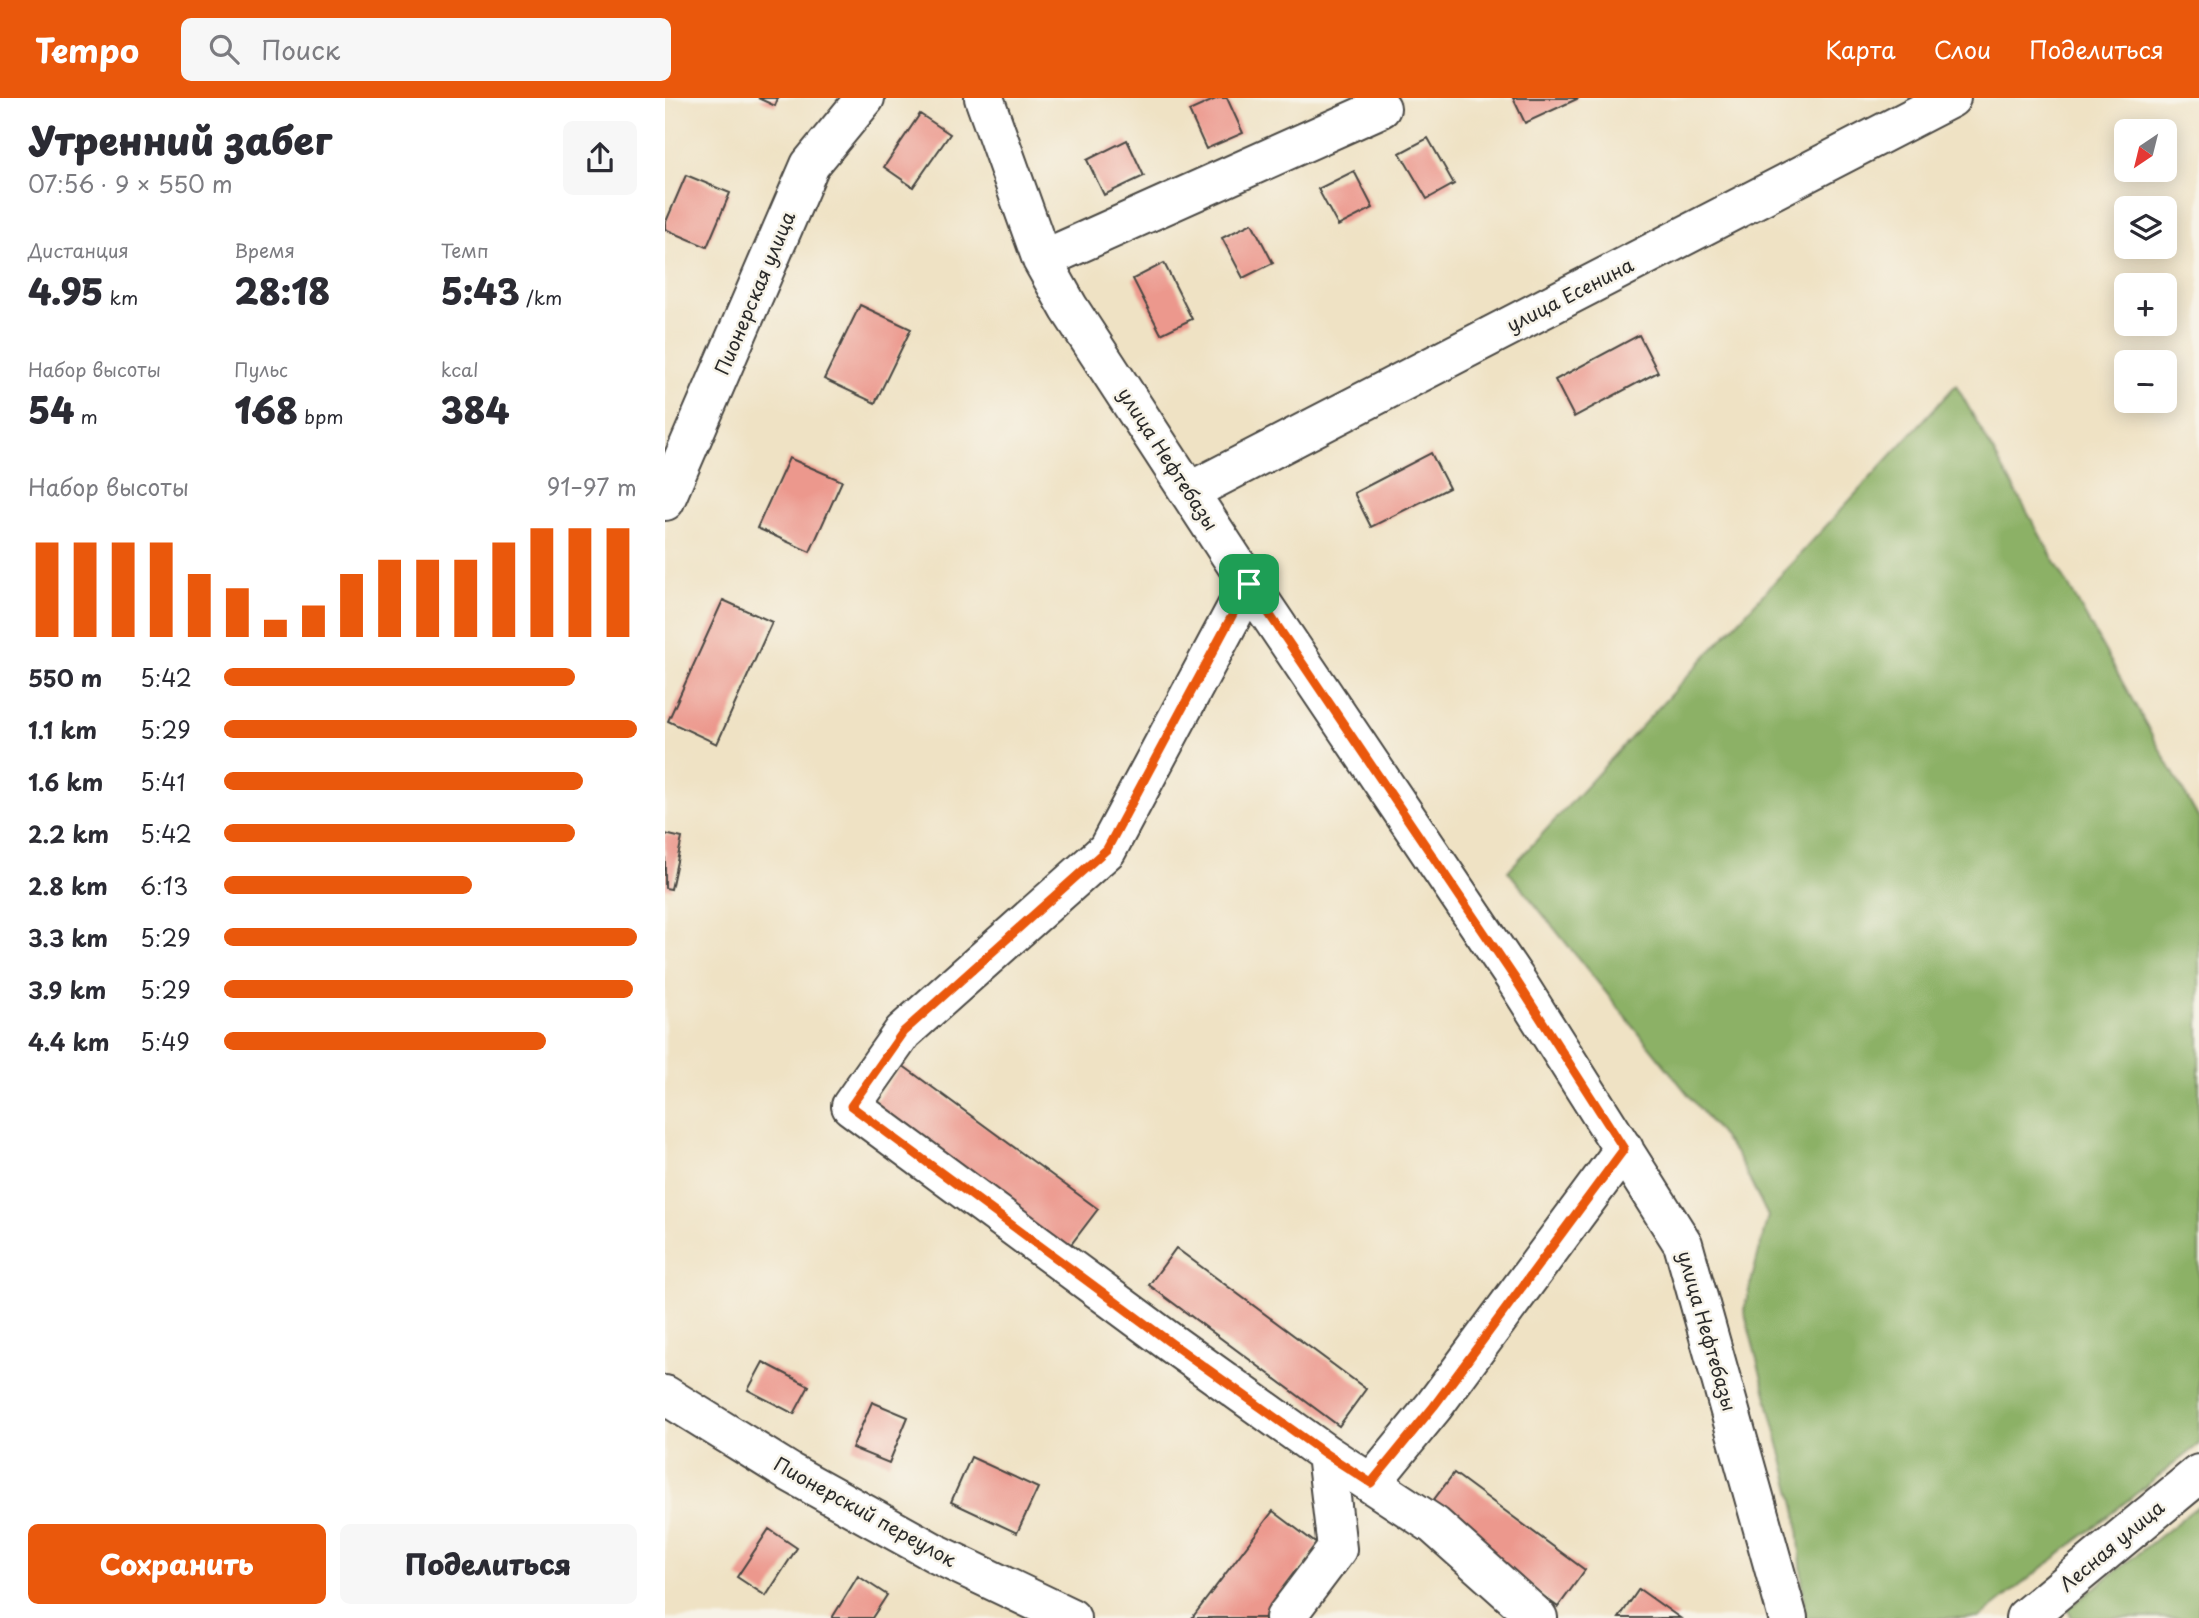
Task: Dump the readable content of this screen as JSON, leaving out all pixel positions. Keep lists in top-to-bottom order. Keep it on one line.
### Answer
{"streets":{"street":["Пионерская улица","улица Есенина","улица Нефтебазы","Пионерский переулок","Лесная улица"]},"crossings":[["улица Есенина","улица Нефтебазы"]],"north":"bottom left","page":{"header":"Tempo","search":"Поиск","nav":["Карта","Слои","Поделиться"],"heading":["Утренний забег","07:56 · 9 × 550 m"],"map_buttons":["+","−"],"stats":[["Дистанция","4.95 km"],["Время","28:18"],["Темп","5:43 /km"],["Набор высоты","54 m"],["Пульс","168 bpm"],["kcal","384"]],"chart":["Набор высоты","91–97 m"],"list":[{"name":"550 m","note":"5:42"},{"name":"1.1 km","note":"5:29"},{"name":"1.6 km","note":"5:41"},{"name":"2.2 km","note":"5:42"},{"name":"2.8 km","note":"6:13"},{"name":"3.3 km","note":"5:29"},{"name":"3.9 km","note":"5:29"},{"name":"4.4 km","note":"5:49"}],"buttons":["Сохранить","Поделиться"]}}
